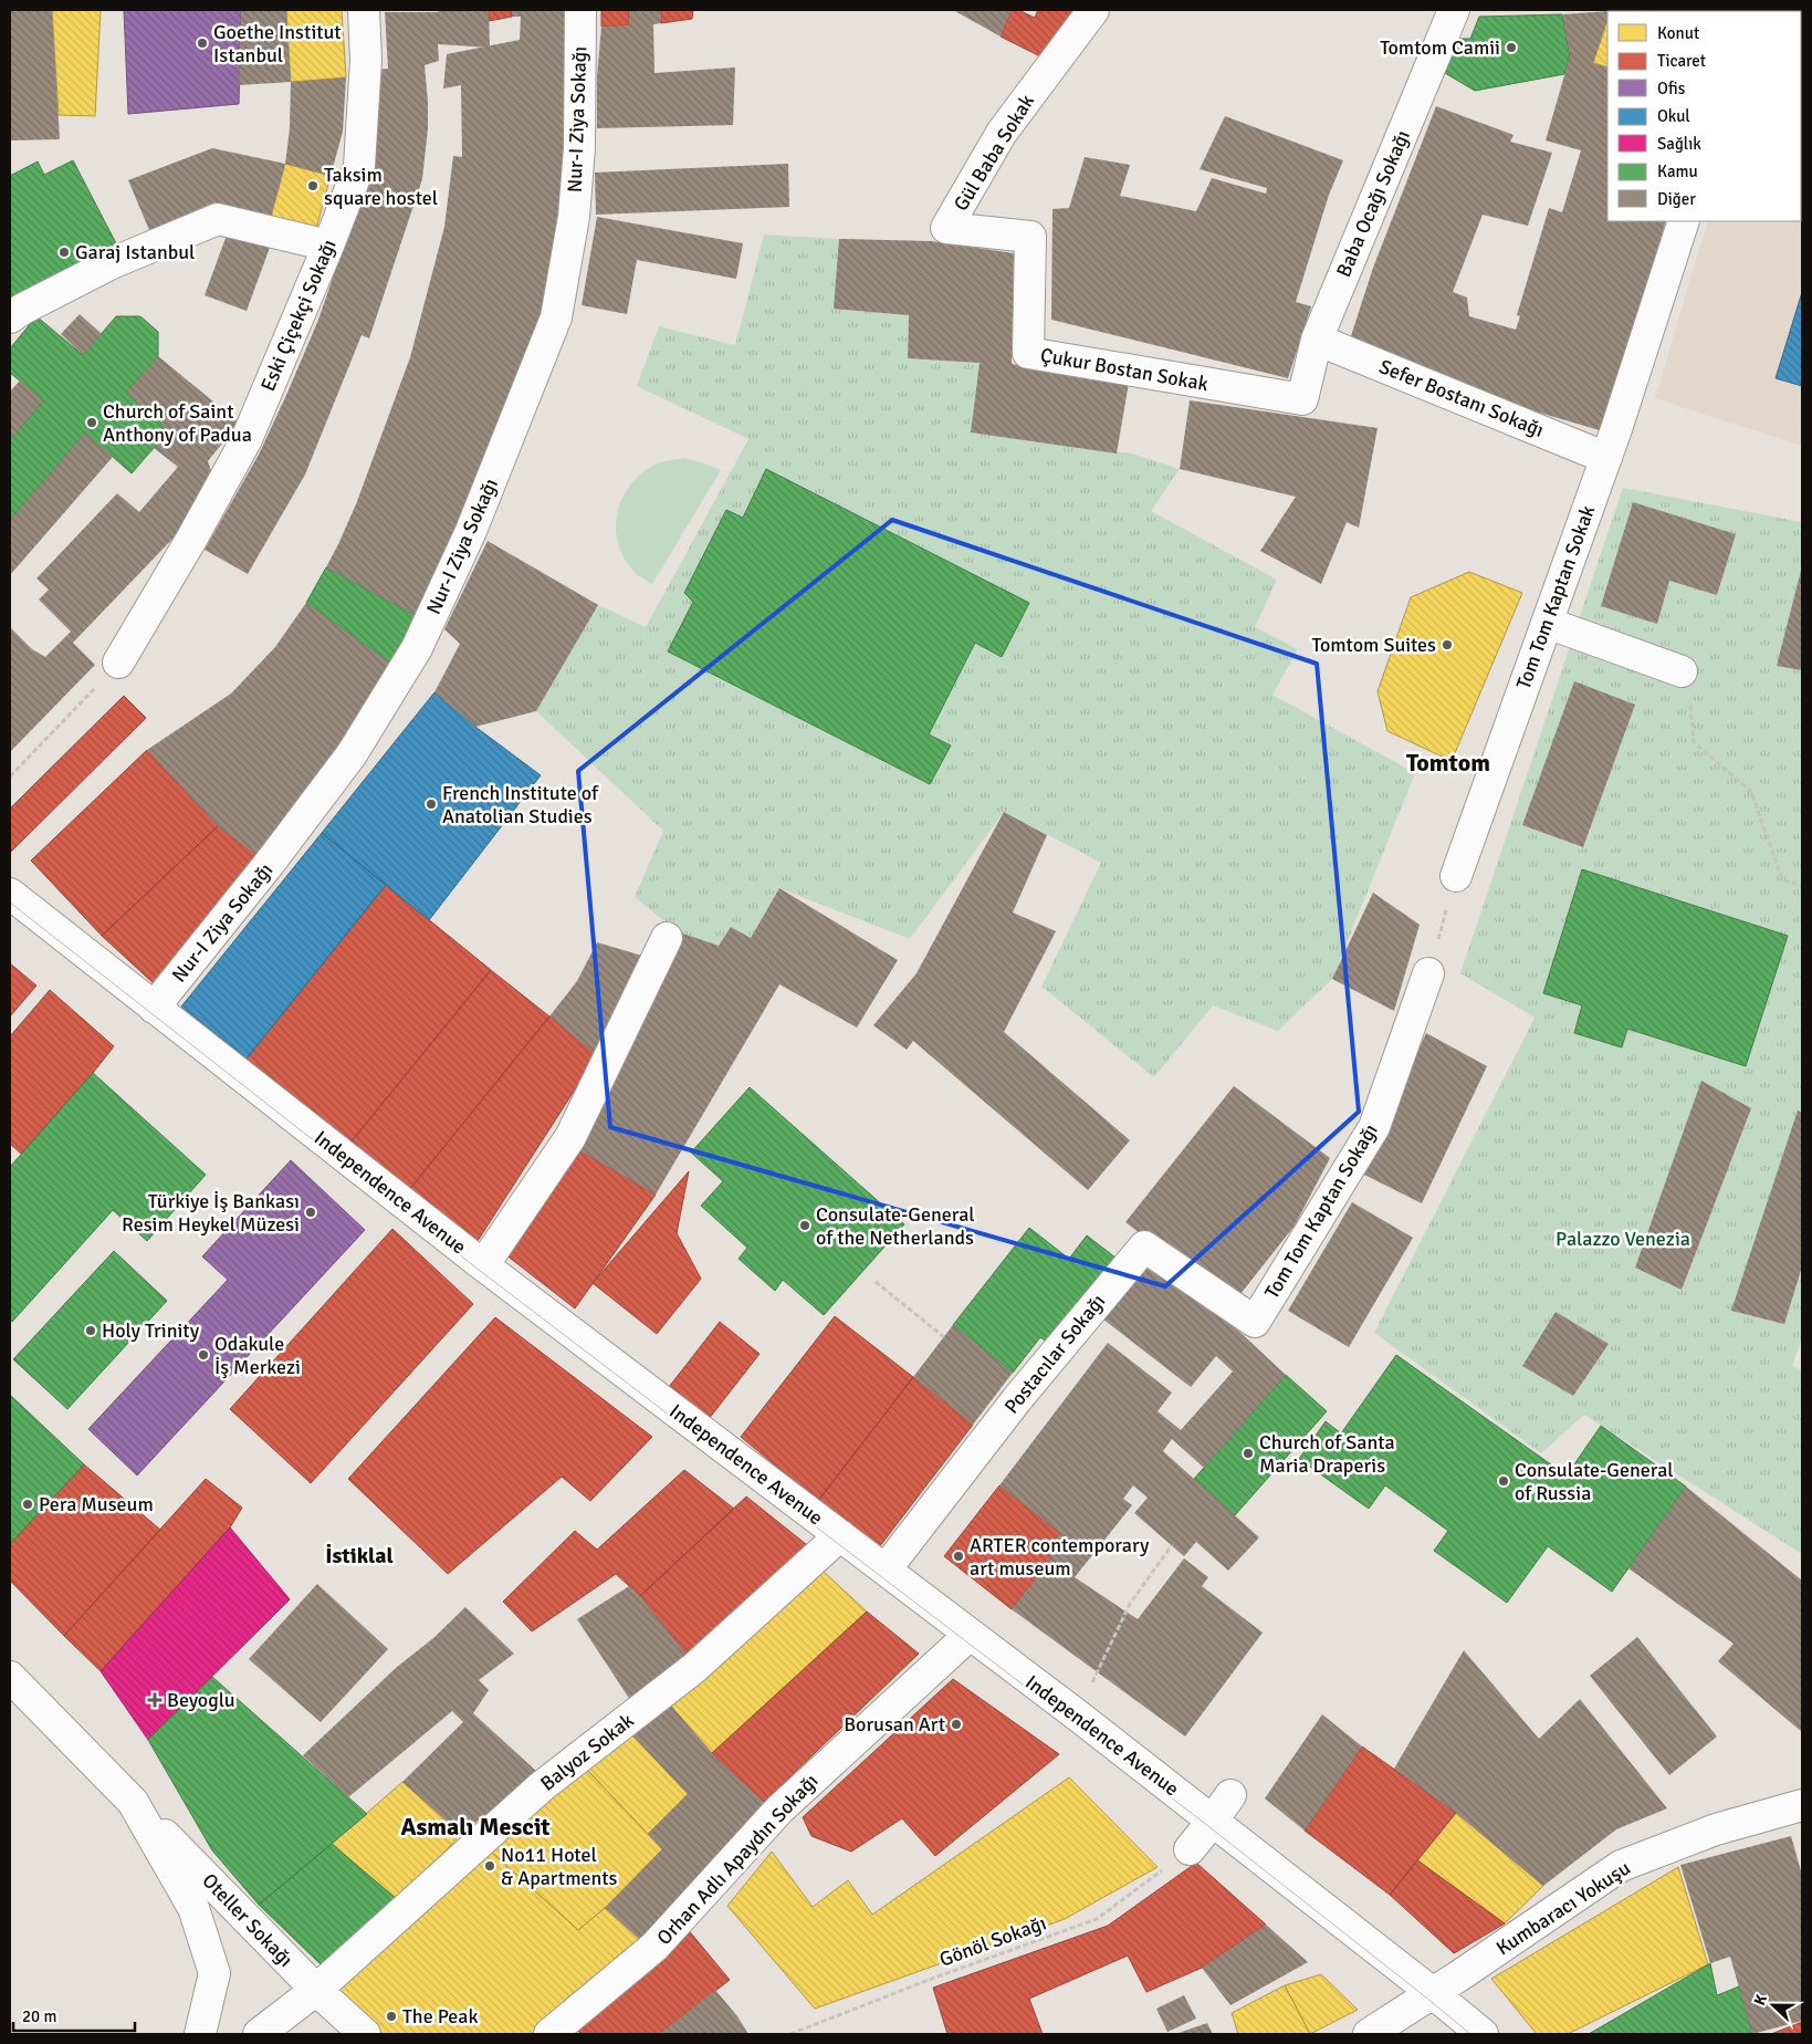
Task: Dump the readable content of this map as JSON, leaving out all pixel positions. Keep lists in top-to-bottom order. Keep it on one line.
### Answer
{"streets":{"street":["Nur-I Ziya Sokağı","Gül Baba Sokak","Baba Ocağı Sokağı","Eski Çiçekçi Sokağı","Çukur Bostan Sokak","Sefer Bostanı Sokağı","Tom Tom Kaptan Sokak","Independence Avenue","Tom Tom Kaptan Sokağı","Postacılar Sokağı","Balyoz Sokak","Orhan Adlı Apaydın Sokağı","Kumbaracı Yokuşu","Oteller Sokağı"],"path":["Gönöl Sokağı"]},"crossings":[["Nur-I Ziya Sokağı","Independence Avenue"],["Gül Baba Sokak","Çukur Bostan Sokak"],["Baba Ocağı Sokağı","Çukur Bostan Sokak"],["Baba Ocağı Sokağı","Sefer Bostanı Sokağı"],["Sefer Bostanı Sokağı","Tom Tom Kaptan Sokak"],["Independence Avenue","Postacılar Sokağı"],["Independence Avenue","Balyoz Sokak"],["Independence Avenue","Orhan Adlı Apaydın Sokağı"],["Independence Avenue","Kumbaracı Yokuşu"],["Tom Tom Kaptan Sokağı","Postacılar Sokağı"],["Balyoz Sokak","Oteller Sokağı"]],"districts":["Tomtom","İstiklal","Asmalı Mescit"],"parks":["Palazzo Venezia"],"places":{"other":["Goethe Institut Istanbul","Tomtom Camii","Taksim square hostel","Garaj Istanbul","Church of Saint Anthony of Padua","Tomtom Suites","French Institute of Anatolian Studies","Türkiye İş Bankası Resim Heykel Müzesi","Consulate-General of the Netherlands","Holy Trinity","Odakule İş Merkezi","Church of Santa Maria Draperis","Consulate-General of Russia","Pera Museum","ARTER contemporary art museum","Borusan Art","No11 Hotel & Apartments","The Peak"],"health":["Beyoglu"]},"legend":["Konut","Ticaret","Ofis","Okul","Sağlık","Kamu","Diğer"],"scale_bar":"20 m","north":"left"}
